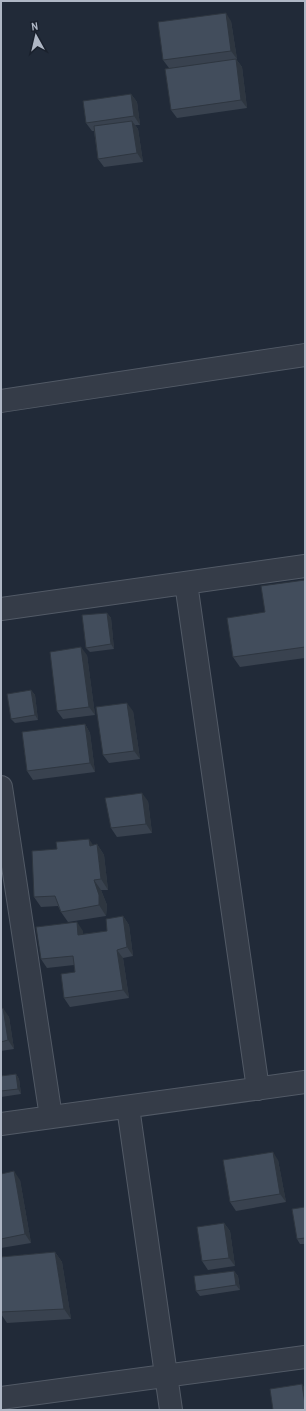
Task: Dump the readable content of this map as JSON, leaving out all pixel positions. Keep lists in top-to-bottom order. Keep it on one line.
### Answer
{"north":"top"}
